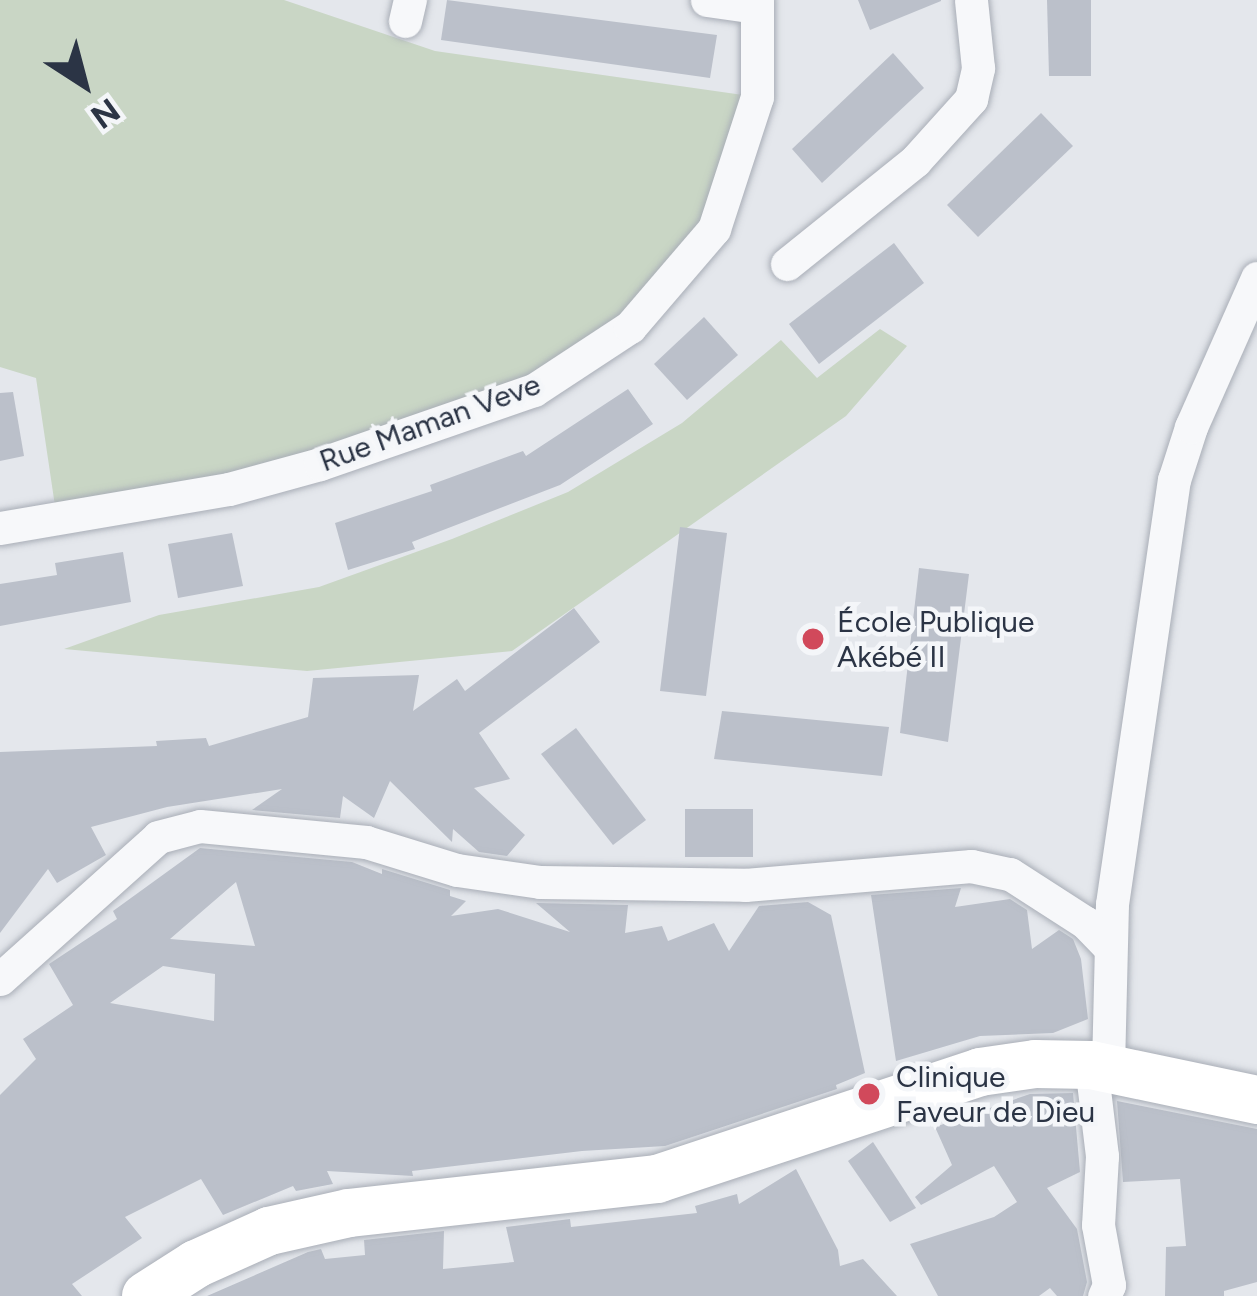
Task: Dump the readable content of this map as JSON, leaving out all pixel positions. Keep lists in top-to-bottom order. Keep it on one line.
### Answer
{"streets":{"street":["Rue Maman Veve"]},"places":["École Publique Akébé II","Clinique Faveur de Dieu"],"north":"bottom right"}
